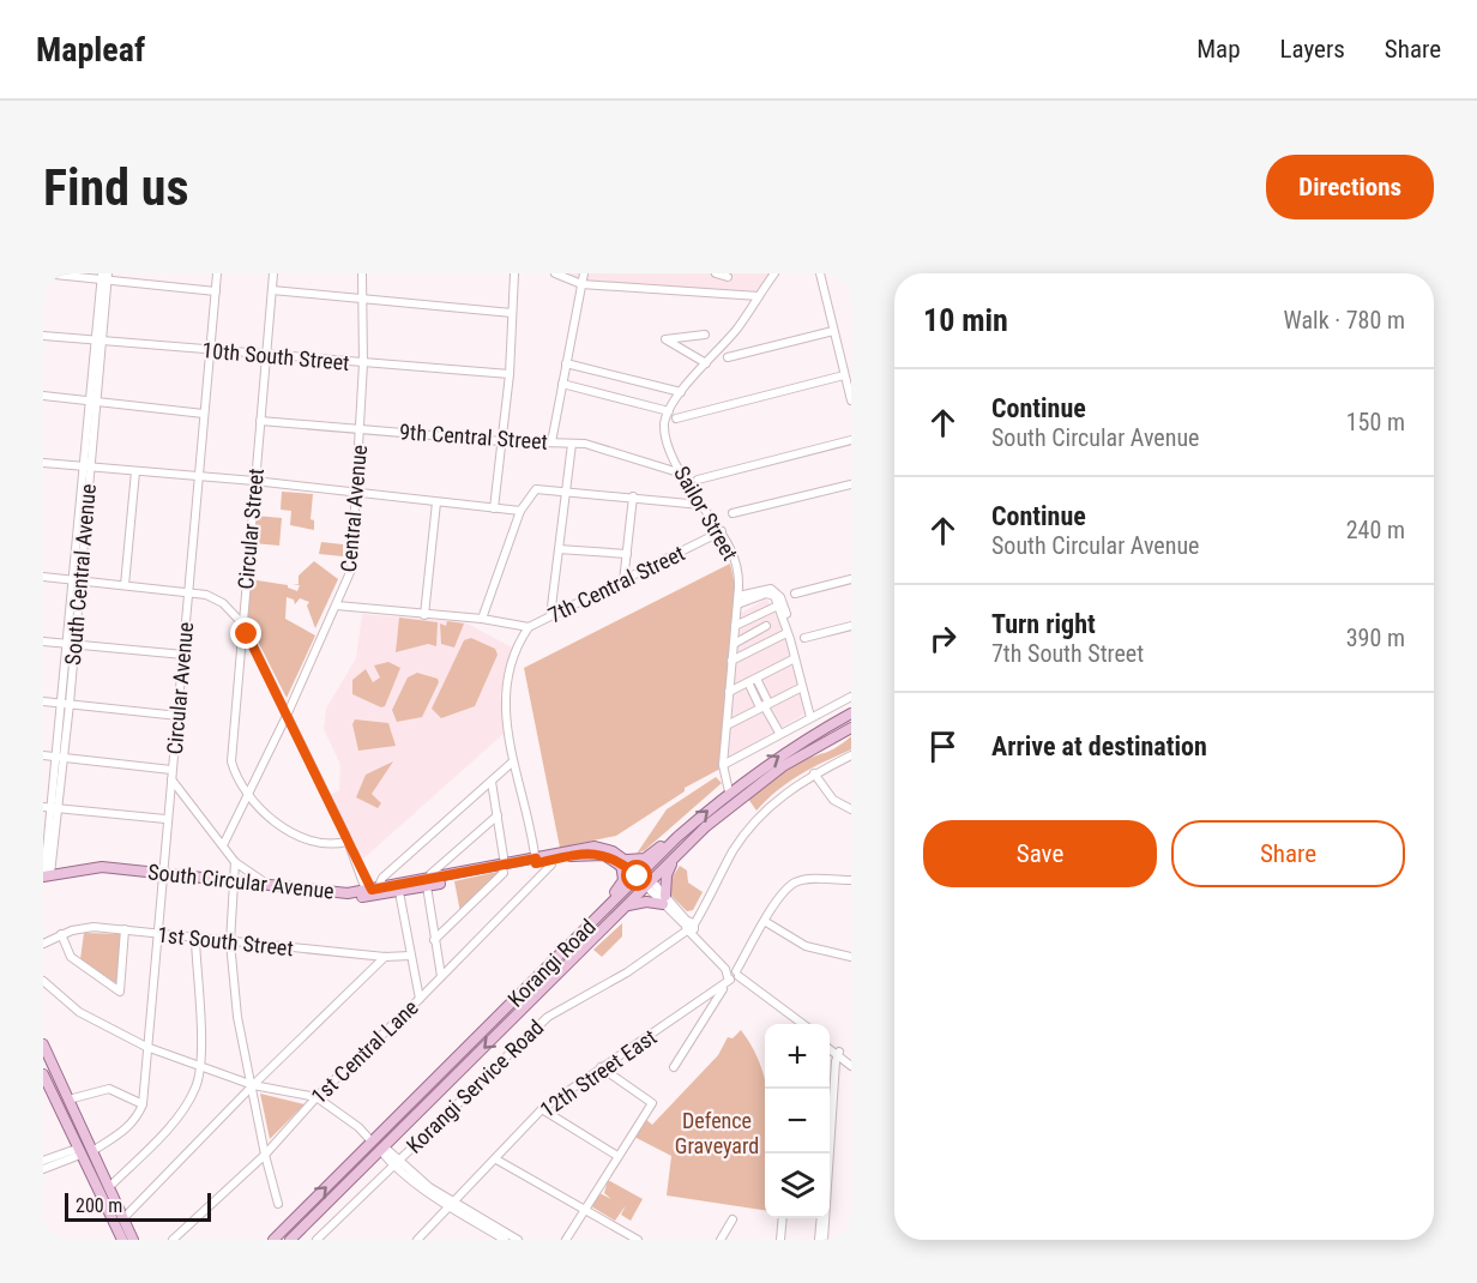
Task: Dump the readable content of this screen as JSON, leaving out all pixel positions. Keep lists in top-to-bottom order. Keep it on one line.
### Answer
{"streets":{"main road":["South Circular Avenue","Korangi Road"],"street":["10th South Street","9th Central Street","Central Avenue","Sailor Street","Circular Street","South Central Avenue","7th Central Street","Circular Avenue","1st South Street","1st Central Lane","12th Street East","Korangi Service Road"]},"crossings":[["10th South Street","Central Avenue"],["10th South Street","Circular Street"],["10th South Street","South Central Avenue"],["10th South Street","Circular Avenue"],["9th Central Street","Central Avenue"],["9th Central Street","Sailor Street"],["9th Central Street","Circular Street"],["Central Avenue","Circular Street"],["Central Avenue","7th Central Street"],["Sailor Street","7th Central Street"],["Sailor Street","Korangi Road"],["South Central Avenue","South Circular Avenue"],["Circular Avenue","South Circular Avenue"],["Circular Avenue","1st South Street"],["South Circular Avenue","Korangi Road"],["South Circular Avenue","1st Central Lane"]],"parks":["Defence Graveyard"],"scale_bar":"200 m","page":{"header":"Mapleaf","nav":["Map","Layers","Share"],"buttons":["Directions",["Save","Share"]],"title":"Find us","heading":["10 min","Walk · 780 m"],"list":[["Continue","South Circular Avenue","150 m"],["Continue","South Circular Avenue","240 m"],["Turn right","7th South Street","390 m"],"Arrive at destination"],"map_buttons":["+","−"],"scale":"200 m"}}
